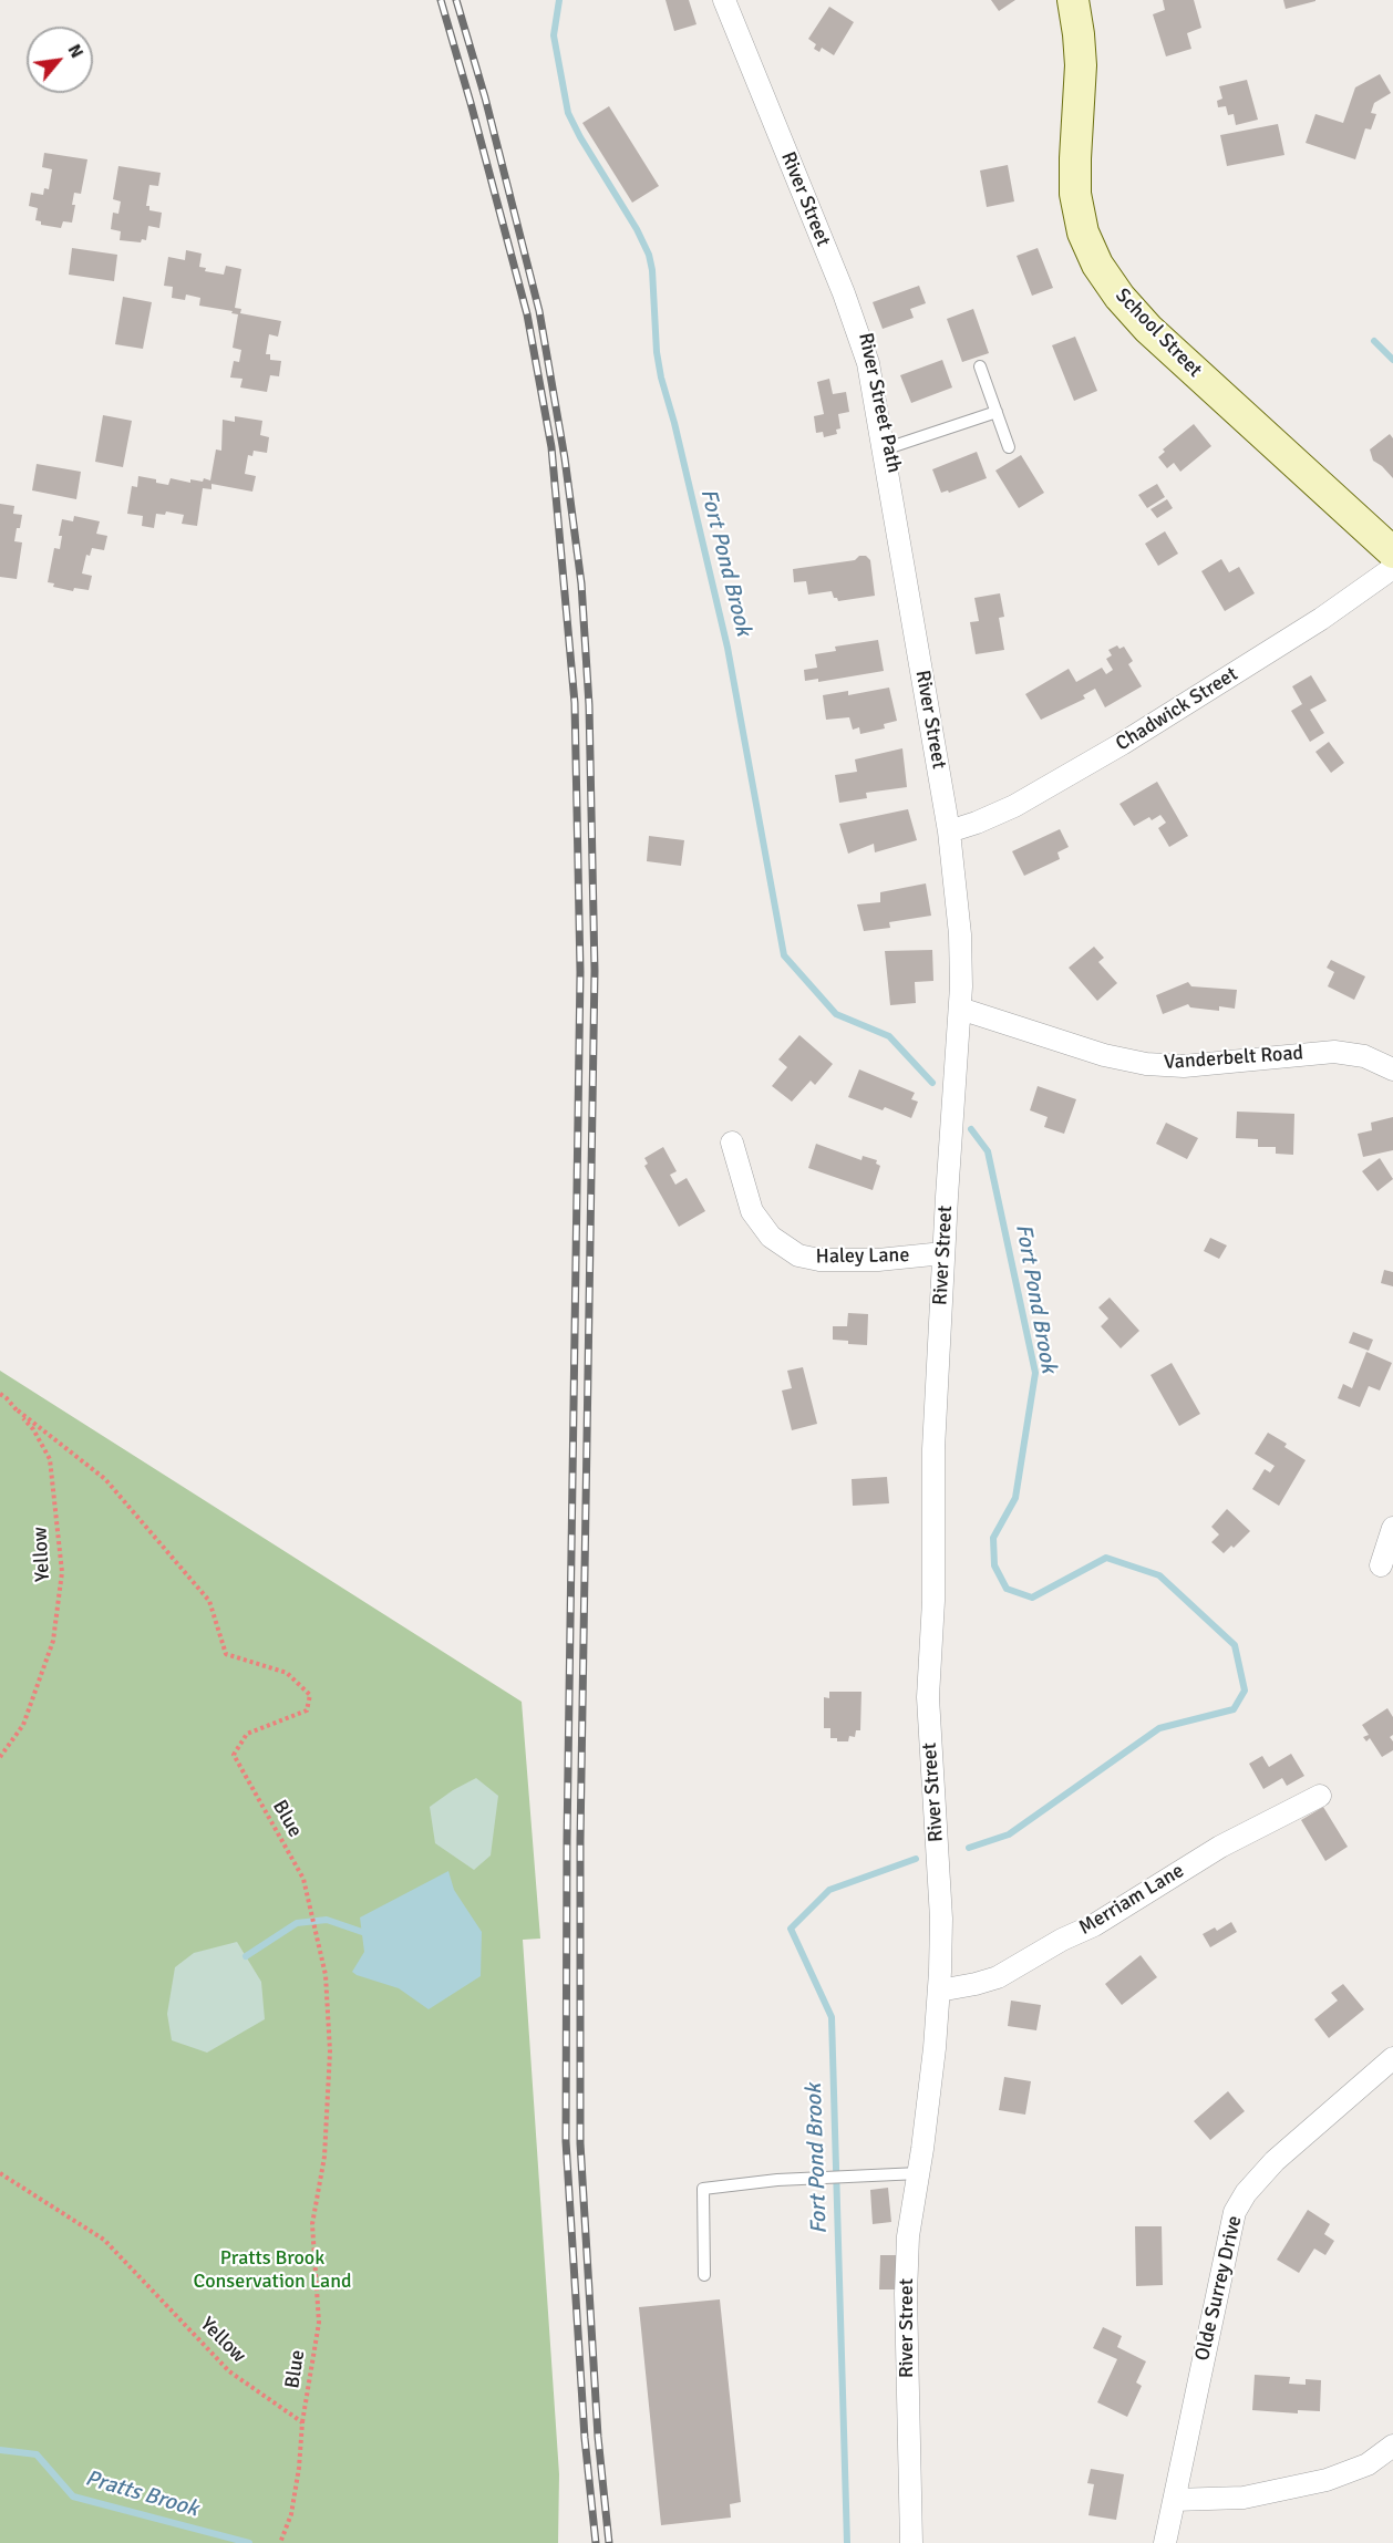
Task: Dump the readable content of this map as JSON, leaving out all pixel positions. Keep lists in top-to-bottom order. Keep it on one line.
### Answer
{"streets":{"street":["River Street","School Street","Chadwick Street","Vanderbelt Road","Haley Lane","Merriam Lane","Olde Surrey Drive"],"path":["Yellow","Blue"]},"crossings":[["River Street","Chadwick Street"],["River Street","Vanderbelt Road"],["River Street","Haley Lane"],["River Street","Merriam Lane"],["Yellow","Blue"]],"water":["Fort Pond Brook","Pratts Brook"],"parks":["Pratts Brook Conservation Land"],"north":"top right"}
